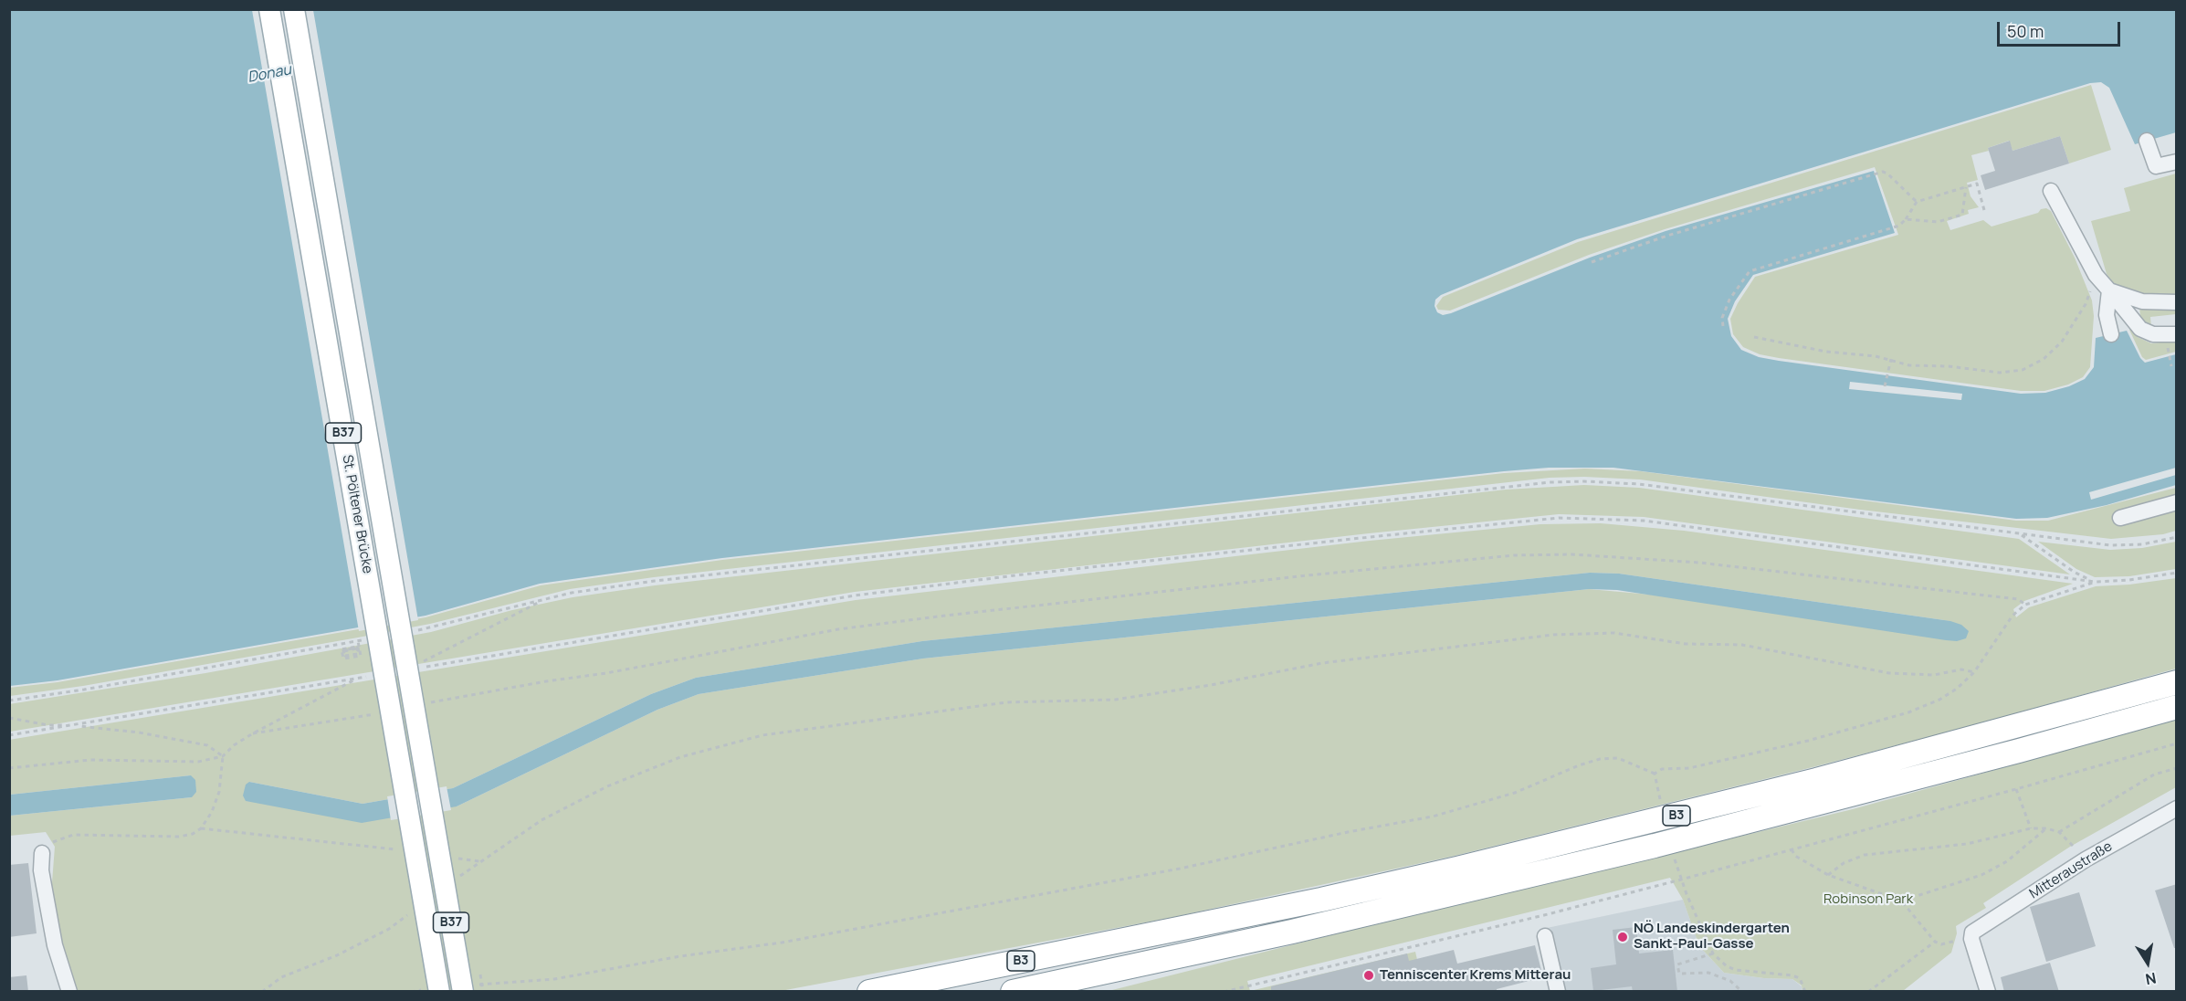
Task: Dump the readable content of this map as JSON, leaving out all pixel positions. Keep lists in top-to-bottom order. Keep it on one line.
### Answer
{"streets":{"highway":["B3"],"main road":["B37","St. Pöltener Brücke"],"street":["Mitteraustraße"]},"crossings":[["B37","St. Pöltener Brücke"]],"water":["Donau"],"parks":["Robinson Park"],"places":["NÖ Landeskindergarten Sankt-Paul-Gasse","Tenniscenter Krems Mitterau"],"scale_bar":"50 m","north":"bottom"}
